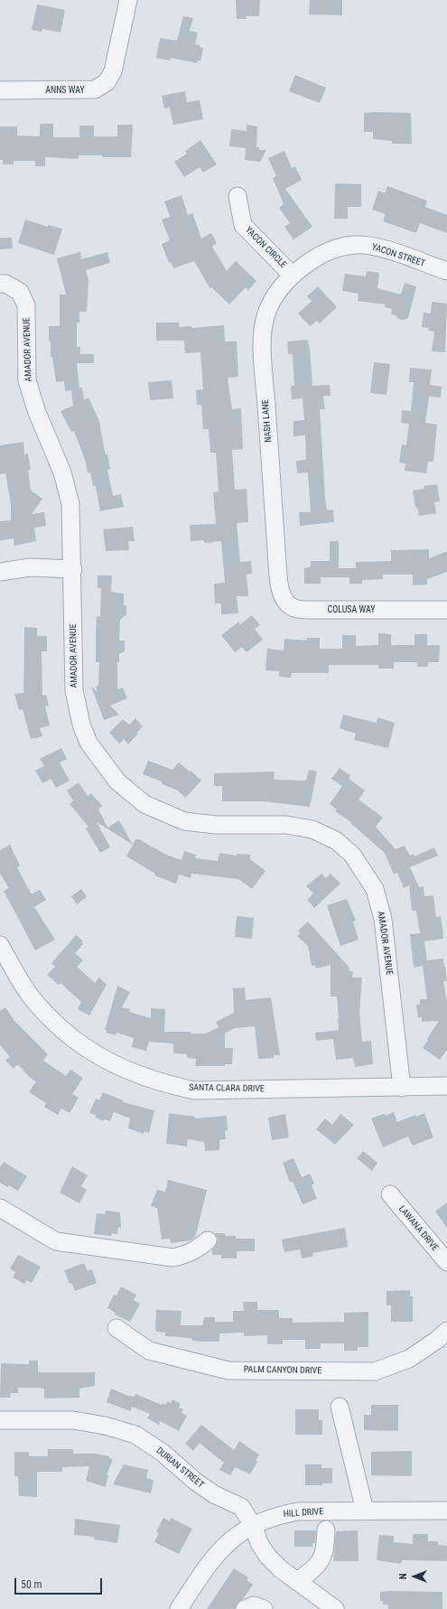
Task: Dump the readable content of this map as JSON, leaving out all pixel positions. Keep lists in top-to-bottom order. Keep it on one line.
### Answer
{"streets":{"street":["ANNS WAY","YACON CIRCLE","YACON STREET","AMADOR AVENUE","NASH LANE","COLUSA WAY","SANTA CLARA DRIVE","LAWANA DRIVE","PALM CANYON DRIVE","DURIAN STREET","HILL DRIVE"]},"crossings":[["YACON CIRCLE","YACON STREET"],["YACON CIRCLE","NASH LANE"],["YACON STREET","NASH LANE"],["AMADOR AVENUE","SANTA CLARA DRIVE"],["NASH LANE","COLUSA WAY"],["DURIAN STREET","HILL DRIVE"]],"scale_bar":"50 m","north":"left"}
